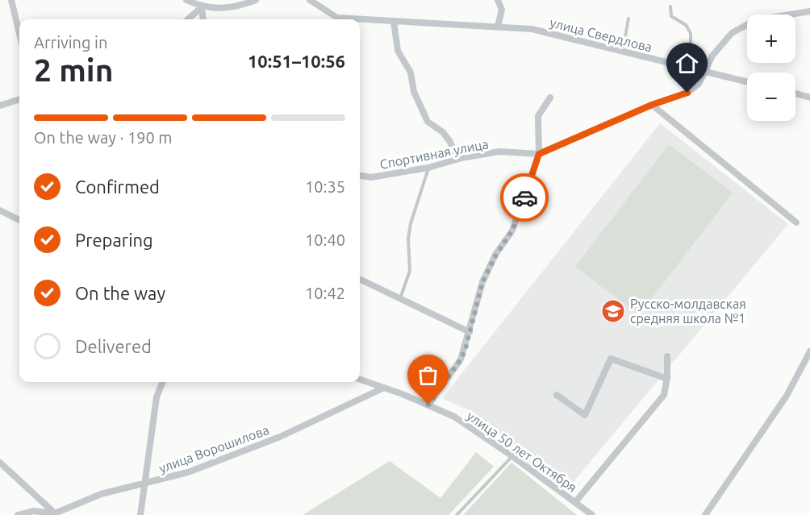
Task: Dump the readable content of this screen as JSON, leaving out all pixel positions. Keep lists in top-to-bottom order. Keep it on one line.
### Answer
{"streets":{"street":["улица Свердлова","Спортивная улица","улица Ворошилова","улица 50 лет Октября"]},"crossings":[["улица Свердлова","Спортивная улица"],["улица Ворошилова","улица 50 лет Октября"]],"places":{"school or university":["Русско-молдавская средняя школа №1"]},"page":{"map_buttons":["+","−"],"heading":["2 min","Arriving in","10:51–10:56"],"bar":"On the way · 190 m","list":[["Confirmed","10:35"],["Preparing","10:40"],["On the way","10:42"],"Delivered"]}}
